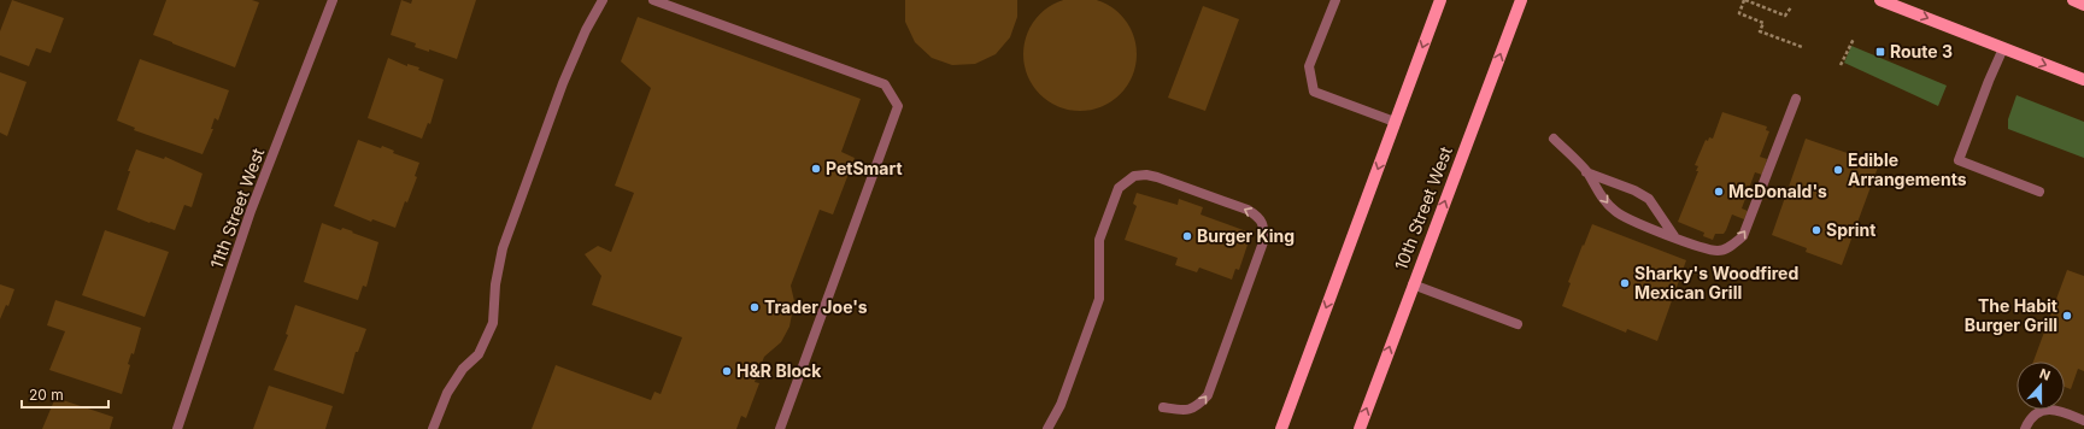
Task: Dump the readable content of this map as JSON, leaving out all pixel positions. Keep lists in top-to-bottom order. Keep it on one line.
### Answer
{"streets":{"main road":["10th Street West"],"street":["11th Street West"]},"places":{"transit":["Route 3"],"other":["PetSmart","Edible Arrangements","McDonald's","Sprint","Burger King","Sharky's Woodfired Mexican Grill","Trader Joe's","The Habit Burger Grill","H&R Block"]},"scale_bar":"20 m","north":"top"}
